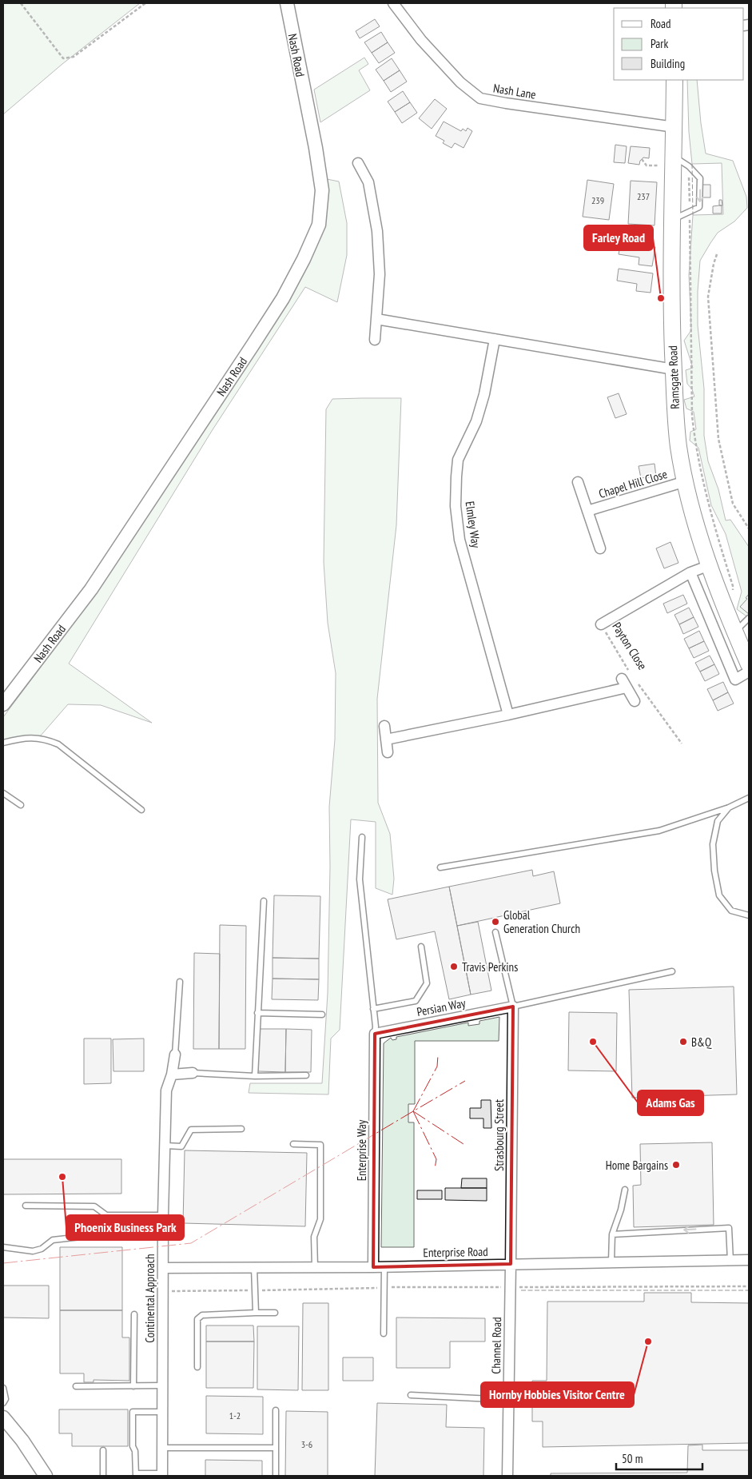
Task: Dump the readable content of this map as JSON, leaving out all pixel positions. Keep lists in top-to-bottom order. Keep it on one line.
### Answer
{"streets":{"main road":["Ramsgate Road"],"street":["Nash Road","Nash Lane","Chapel Hill Close","Elmley Way","Payton Close","Persian Way","Strasbourg Street","Enterprise Way","Enterprise Road","Continental Approach","Channel Road"]},"crossings":[["Nash Lane","Ramsgate Road"],["Ramsgate Road","Chapel Hill Close"],["Ramsgate Road","Payton Close"],["Persian Way","Strasbourg Street"],["Persian Way","Enterprise Way"],["Strasbourg Street","Enterprise Road"],["Strasbourg Street","Channel Road"],["Enterprise Way","Enterprise Road"],["Enterprise Road","Continental Approach"],["Enterprise Road","Channel Road"]],"places":["Farley Road","Global Generation Church","Travis Perkins","Adams Gas","B&Q","Home Bargains","Phoenix Business Park","Hornby Hobbies Visitor Centre"],"house_numbers":["237","239","1-2","3-6"],"legend":["Road","Park","Building"],"scale_bar":"50 m"}
